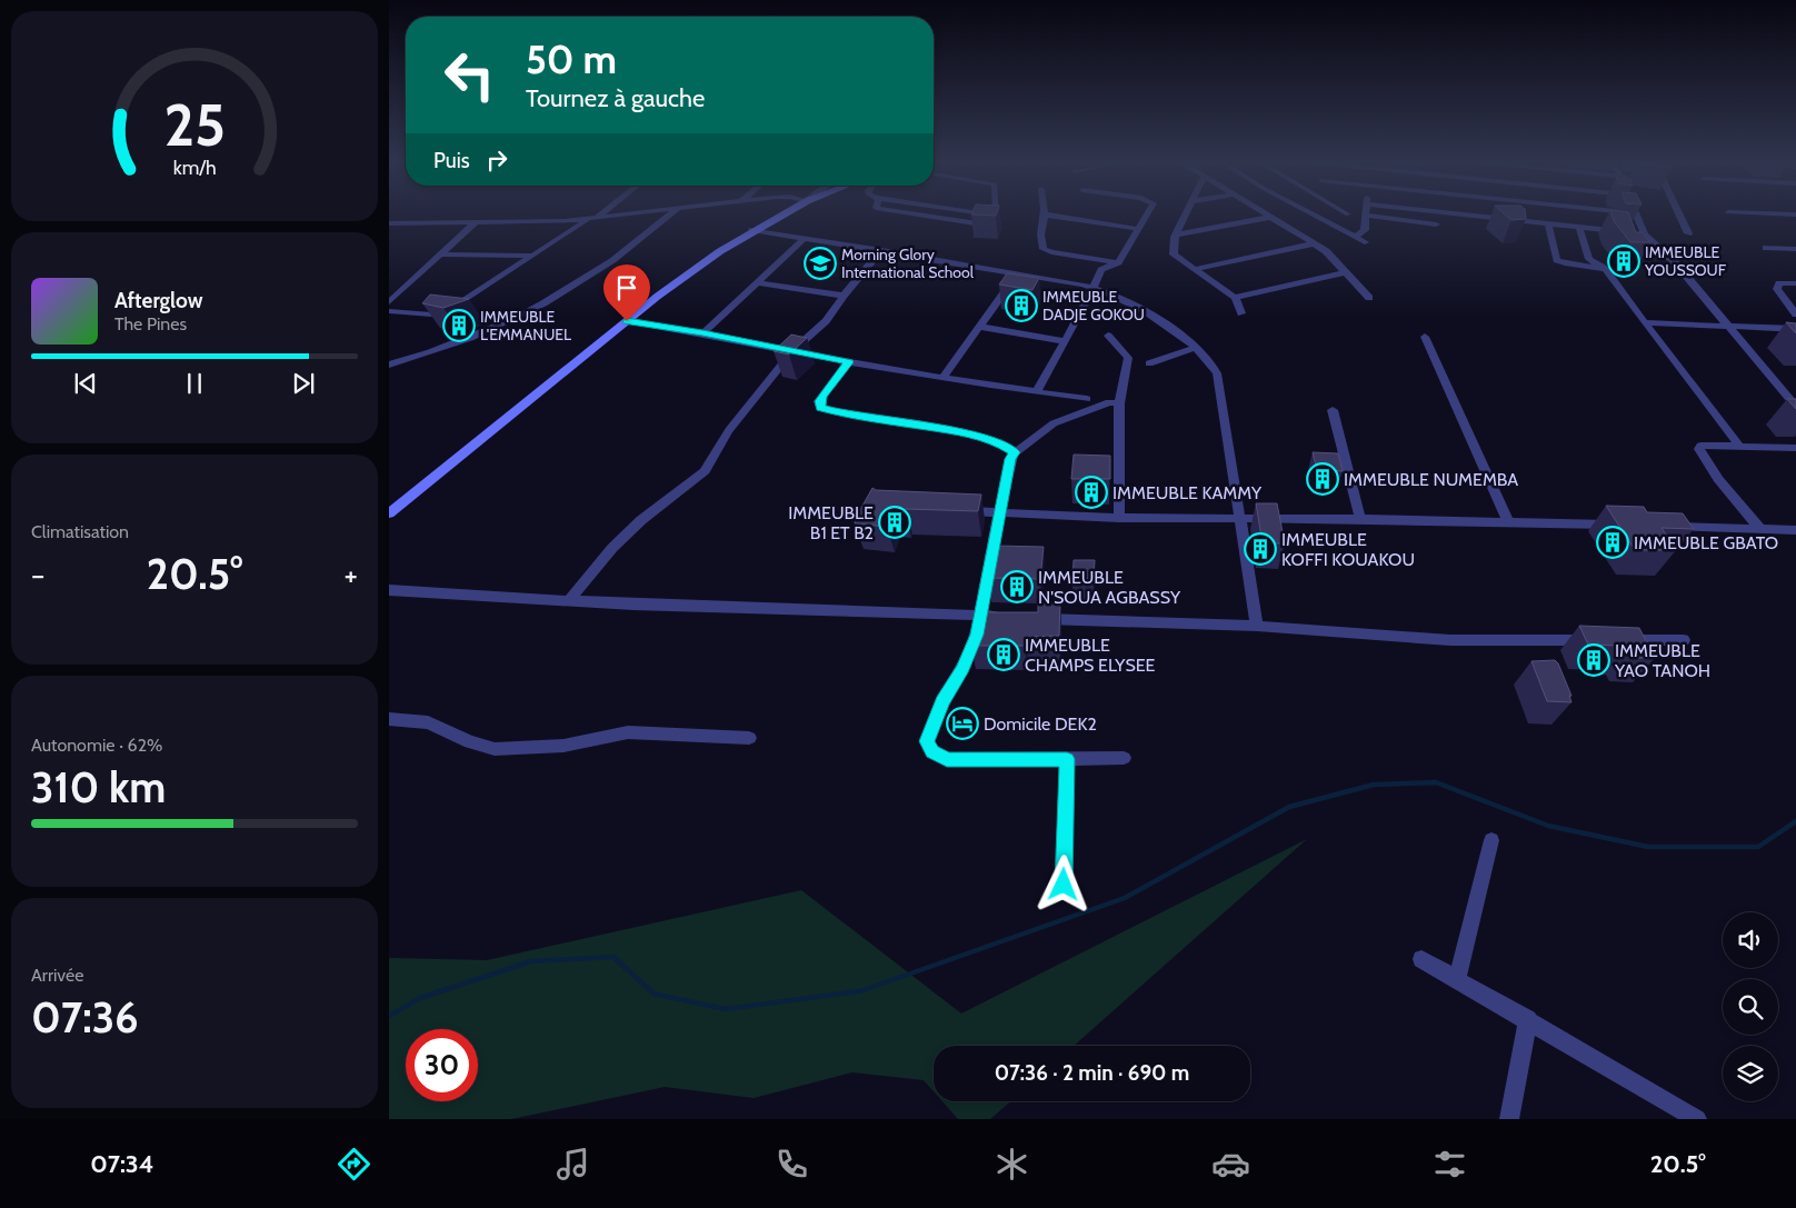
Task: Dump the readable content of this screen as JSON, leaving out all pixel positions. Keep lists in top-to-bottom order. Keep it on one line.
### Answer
{"places":{"building":["IMMEUBLE YOUSSOUF","IMMEUBLE DADJE GOKOU","IMMEUBLE L'EMMANUEL","IMMEUBLE NUMEMBA","IMMEUBLE KAMMY","IMMEUBLE B1 ET B2","IMMEUBLE GBATO","IMMEUBLE KOFFI KOUAKOU","IMMEUBLE N'SOUA AGBASSY","IMMEUBLE CHAMPS ELYSEE","IMMEUBLE YAO TANOH"],"school or university":["Morning Glory International School"],"hotel":["Domicile DEK2"]},"page":{"turn":["50 m","Tournez à gauche"],"then":"Puis","song":["Afterglow","The Pines"],"tile":["Climatisation",["Autonomie · 62%","310 km"],["Arrivée","07:36"]],"heat":["−","20.5°","+"],"limit":"30","trip":"07:36 · 2 min · 690 m","tabs":["07:34","20.5°"],"gauge":["25","km/h"]}}
